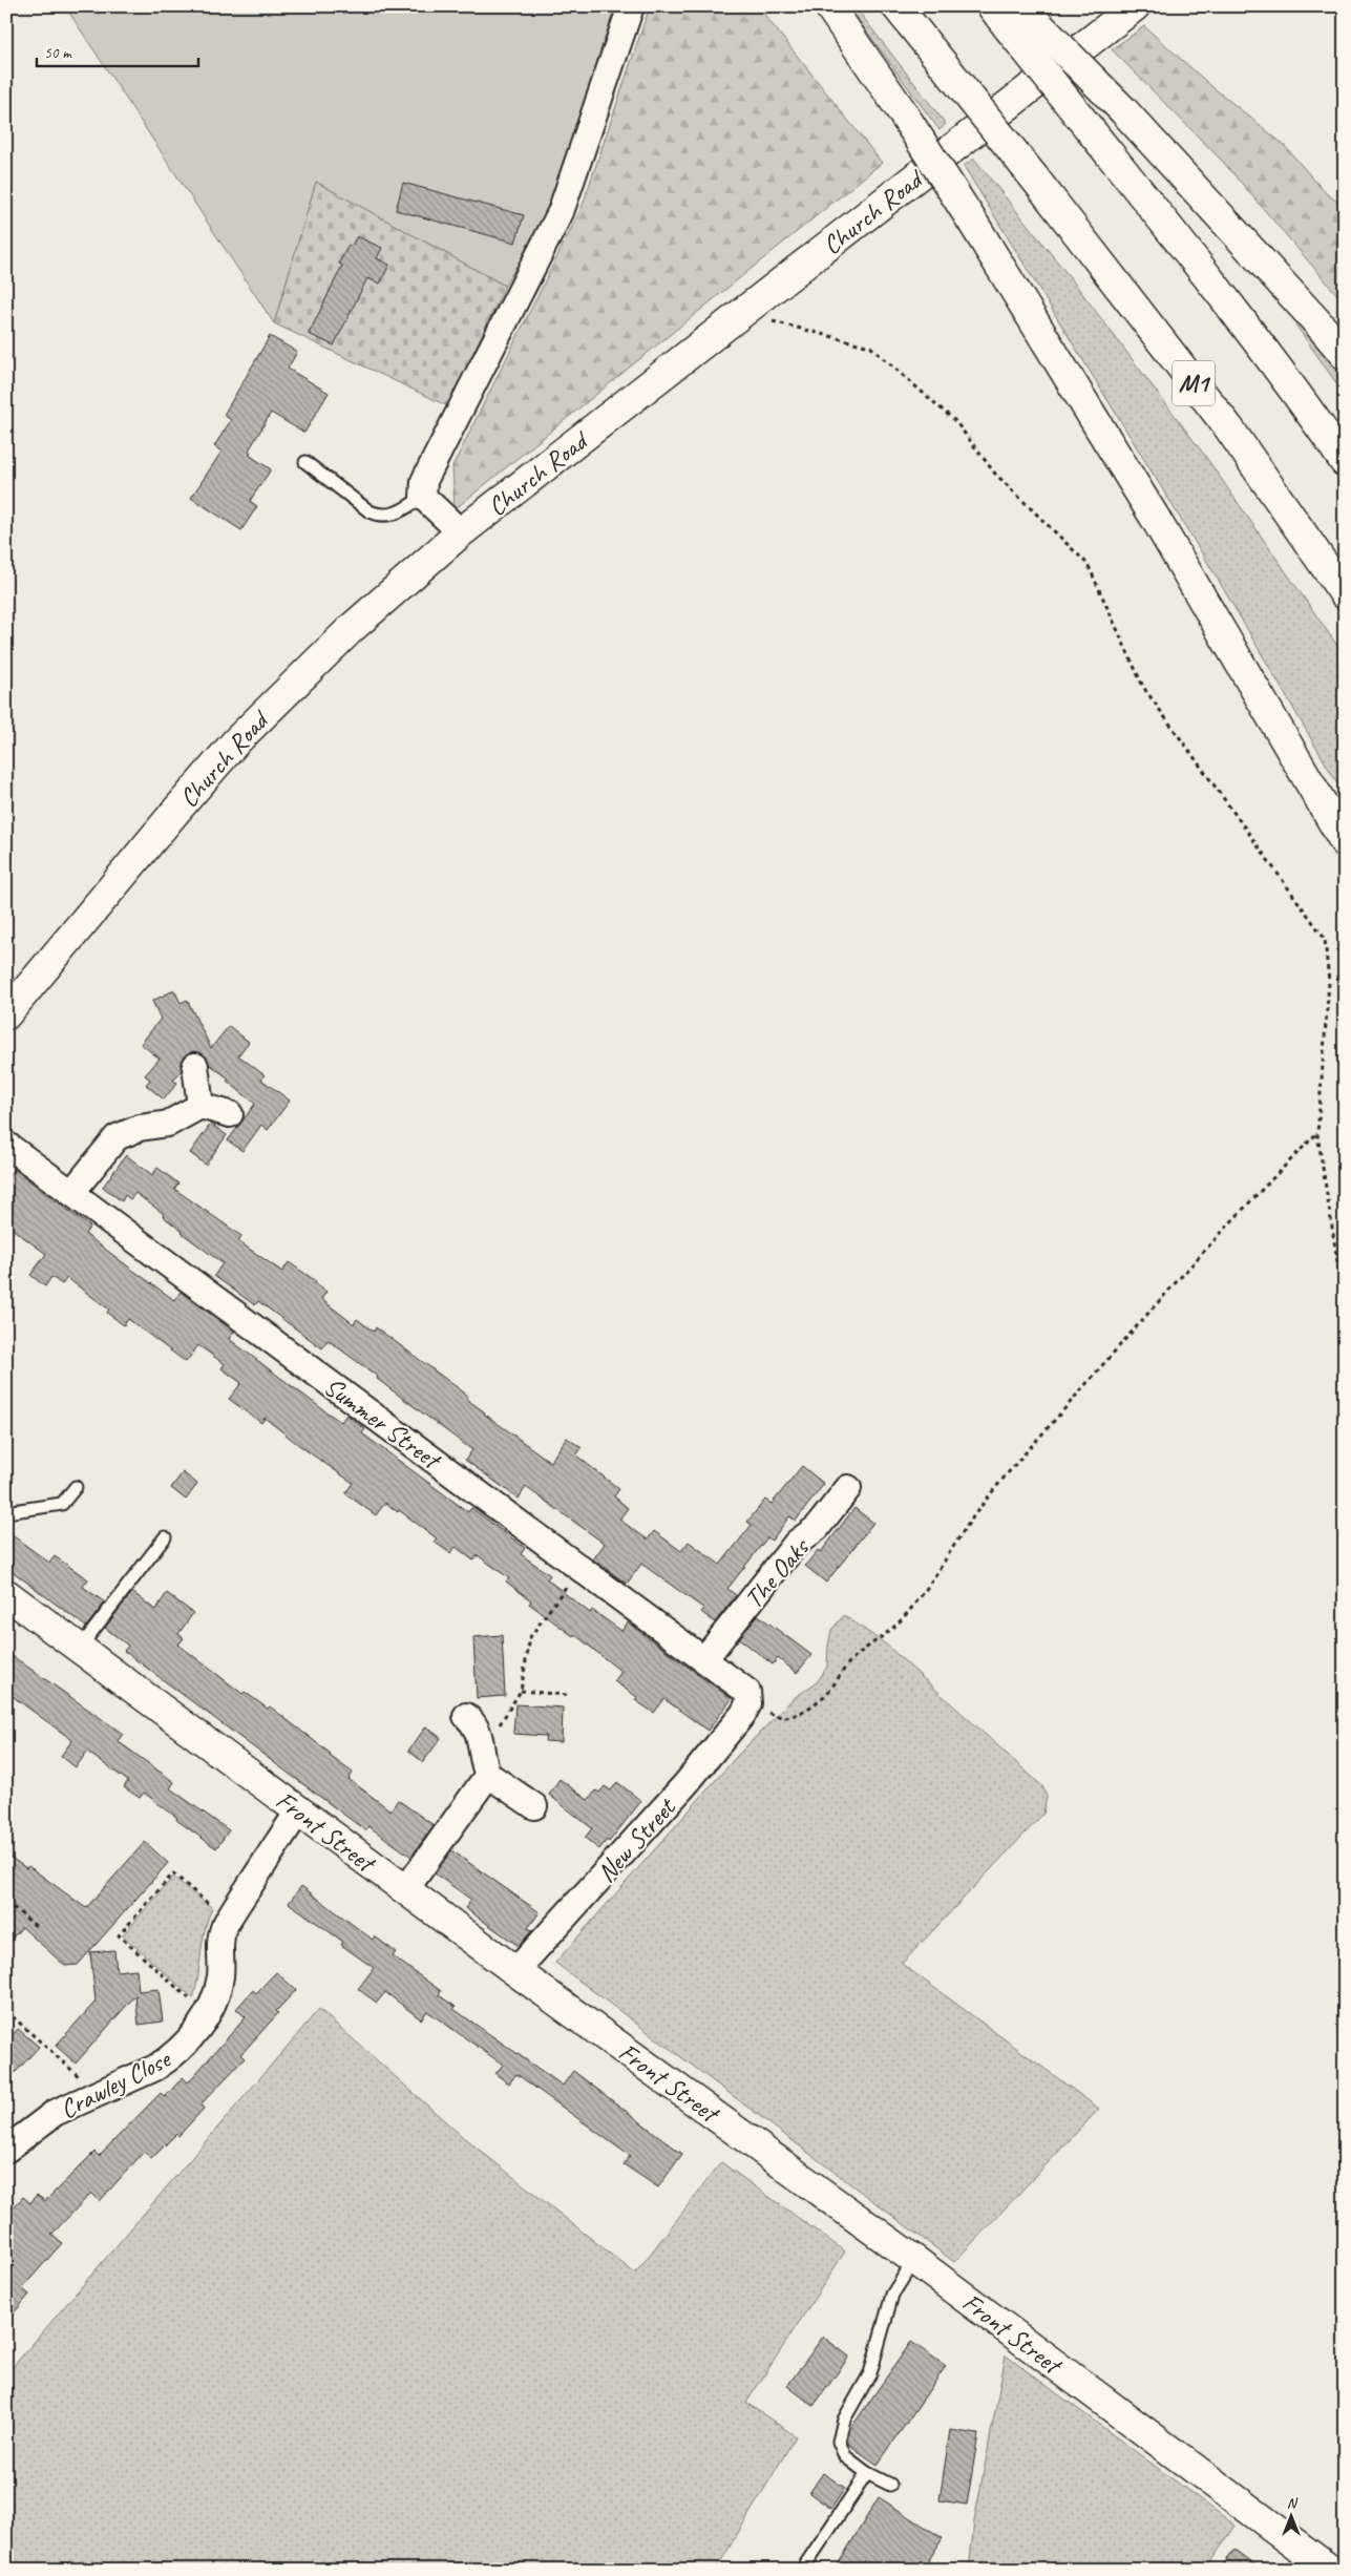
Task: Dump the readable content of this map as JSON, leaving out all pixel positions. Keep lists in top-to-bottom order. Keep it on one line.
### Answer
{"streets":{"main road":["Church Road","M1","Front Street"],"street":["Summer Street","The Oaks","New Street","Crawley Close"]},"crossings":[["Summer Street","The Oaks"],["Summer Street","New Street"],["Front Street","New Street"],["Front Street","Crawley Close"]],"scale_bar":"50 m","north":"top"}
